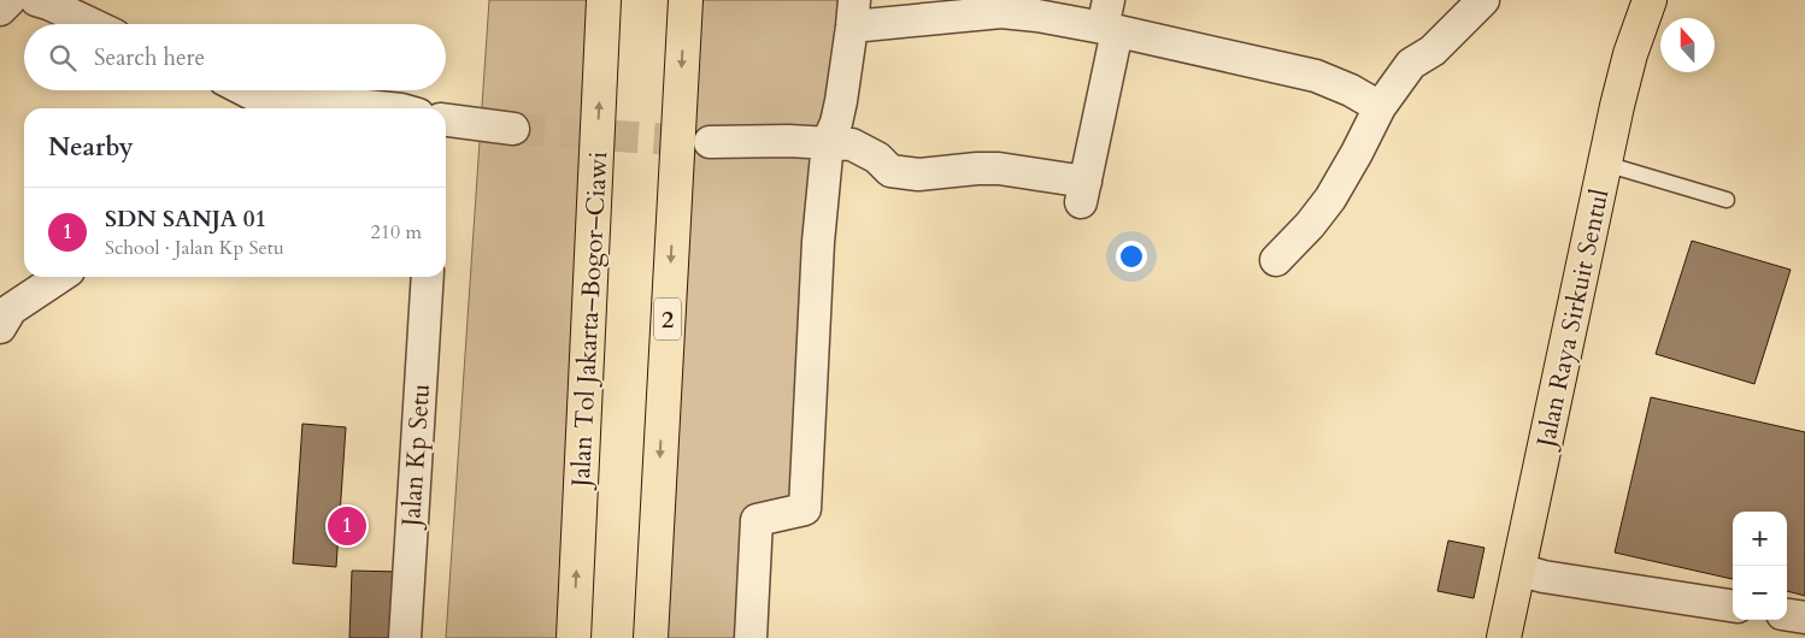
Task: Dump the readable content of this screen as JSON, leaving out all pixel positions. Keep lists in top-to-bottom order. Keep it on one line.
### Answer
{"streets":{"main road":["Jalan Raya Sirkuit Sentul","Jalan Tol Jakarta–Bogor–Ciawi","2"],"street":["Jalan Kp Setu"]},"north":"top","page":{"search":"Search here","heading":"Nearby","list":[{"mark":"1","name":"SDN SANJA 01","note":"School · Jalan Kp Setu","value":"210 m"}],"pins":"1","map_buttons":["+","−"]}}
